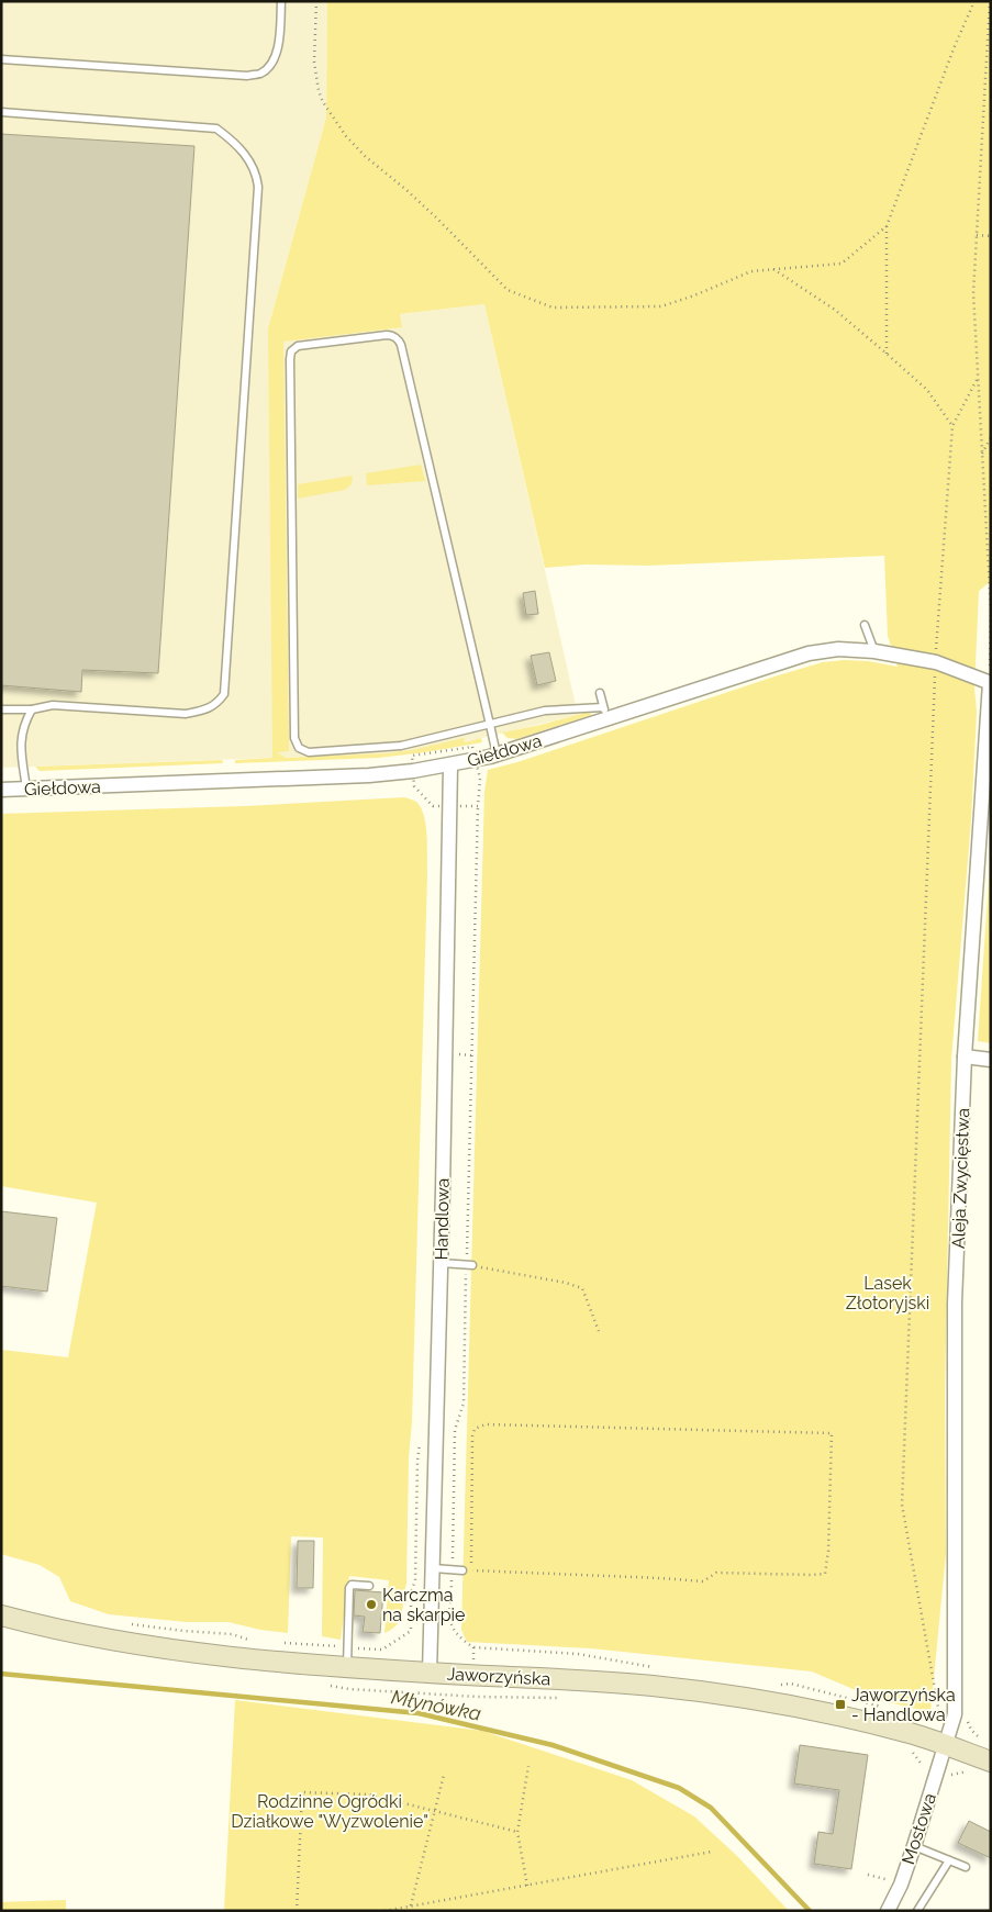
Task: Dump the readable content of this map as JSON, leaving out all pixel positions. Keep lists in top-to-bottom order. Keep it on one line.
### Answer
{"streets":{"street":["Giełdowa","Aleja Zwycięstwa","Handlowa","Jaworzyńska","Mostowa"]},"crossings":[["Giełdowa","Aleja Zwycięstwa"],["Giełdowa","Handlowa"],["Aleja Zwycięstwa","Jaworzyńska"],["Aleja Zwycięstwa","Mostowa"],["Handlowa","Jaworzyńska"],["Jaworzyńska","Mostowa"]],"water":["Młynówka"],"parks":["Lasek Złotoryjski","Rodzinne Ogródki Działkowe \"Wyzwolenie\""],"places":{"other":["Karczma na skarpie"],"transit":["Jaworzyńska - Handlowa"]}}
